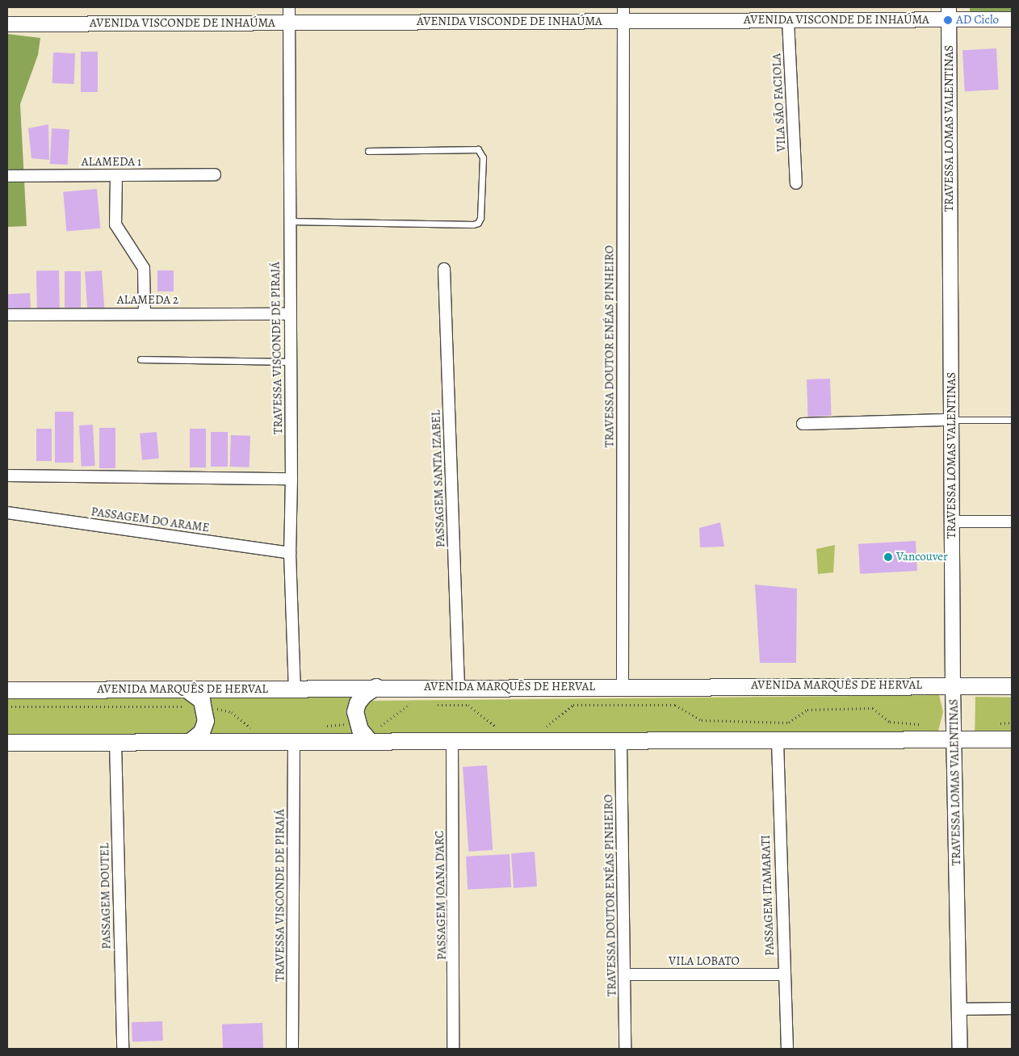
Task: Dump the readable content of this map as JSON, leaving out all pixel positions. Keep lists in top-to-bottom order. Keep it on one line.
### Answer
{"streets":{"main road":["AVENIDA MARQUÊS DE HERVAL"],"street":["AVENIDA VISCONDE DE INHAÚMA","VILA SÃO FACIOLA","TRAVESSA LOMAS VALENTINAS","ALAMEDA 1","ALAMEDA 2","TRAVESSA DOUTOR ENÉAS PINHEIRO","TRAVESSA VISCONDE DE PIRAJÁ","PASSAGEM SANTA IZABEL","PASSAGEM DO ARAME","PASSAGEM JOANA D'ARC","PASSAGEM ITAMARATI","PASSAGEM DOUTEL","VILA LOBATO"]},"crossings":[["AVENIDA VISCONDE DE INHAÚMA","VILA SÃO FACIOLA"],["AVENIDA VISCONDE DE INHAÚMA","TRAVESSA LOMAS VALENTINAS"],["AVENIDA VISCONDE DE INHAÚMA","TRAVESSA DOUTOR ENÉAS PINHEIRO"],["AVENIDA VISCONDE DE INHAÚMA","TRAVESSA VISCONDE DE PIRAJÁ"],["TRAVESSA LOMAS VALENTINAS","AVENIDA MARQUÊS DE HERVAL"],["ALAMEDA 2","TRAVESSA VISCONDE DE PIRAJÁ"],["TRAVESSA DOUTOR ENÉAS PINHEIRO","AVENIDA MARQUÊS DE HERVAL"],["TRAVESSA DOUTOR ENÉAS PINHEIRO","VILA LOBATO"],["TRAVESSA VISCONDE DE PIRAJÁ","PASSAGEM DO ARAME"],["TRAVESSA VISCONDE DE PIRAJÁ","AVENIDA MARQUÊS DE HERVAL"],["PASSAGEM SANTA IZABEL","AVENIDA MARQUÊS DE HERVAL"],["PASSAGEM ITAMARATI","VILA LOBATO"]],"places":["AD Ciclo","Vancouver"]}
